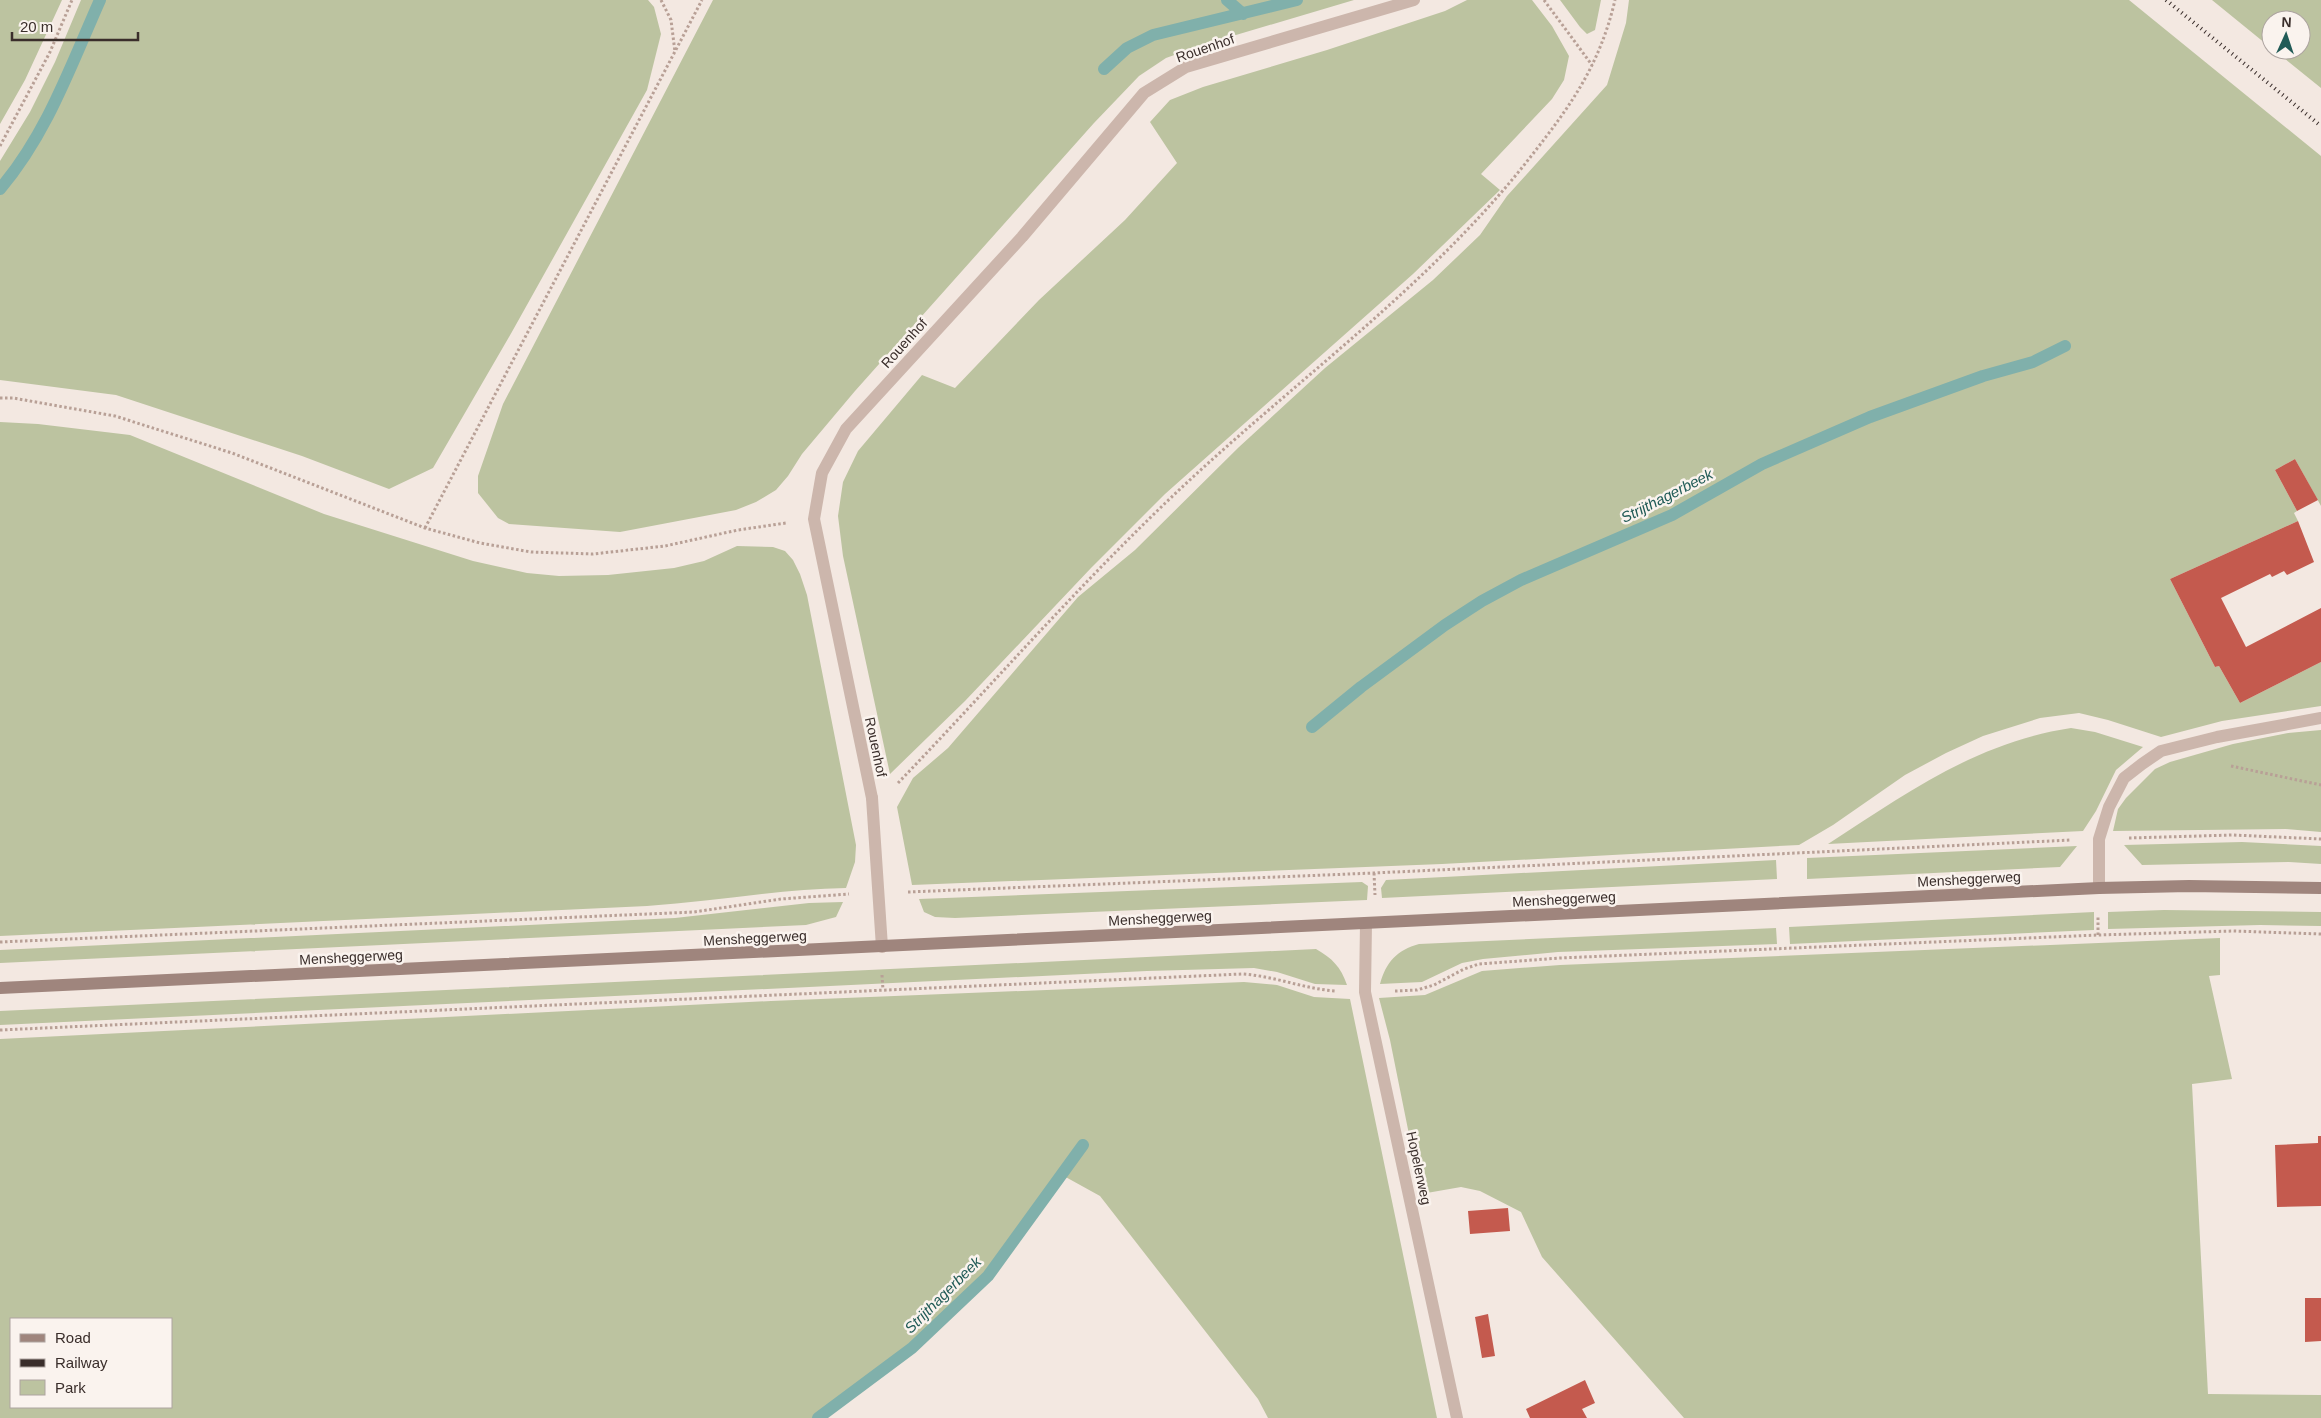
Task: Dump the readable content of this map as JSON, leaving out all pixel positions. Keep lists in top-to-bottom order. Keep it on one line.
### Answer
{"streets":{"main road":["Mensheggerweg"],"street":["Rouenhof","Hopelerweg"]},"crossings":[["Rouenhof","Mensheggerweg"],["Mensheggerweg","Hopelerweg"]],"water":["Strijthagerbeek"],"legend":["Road","Railway","Park"],"scale_bar":"20 m","north":"top"}
